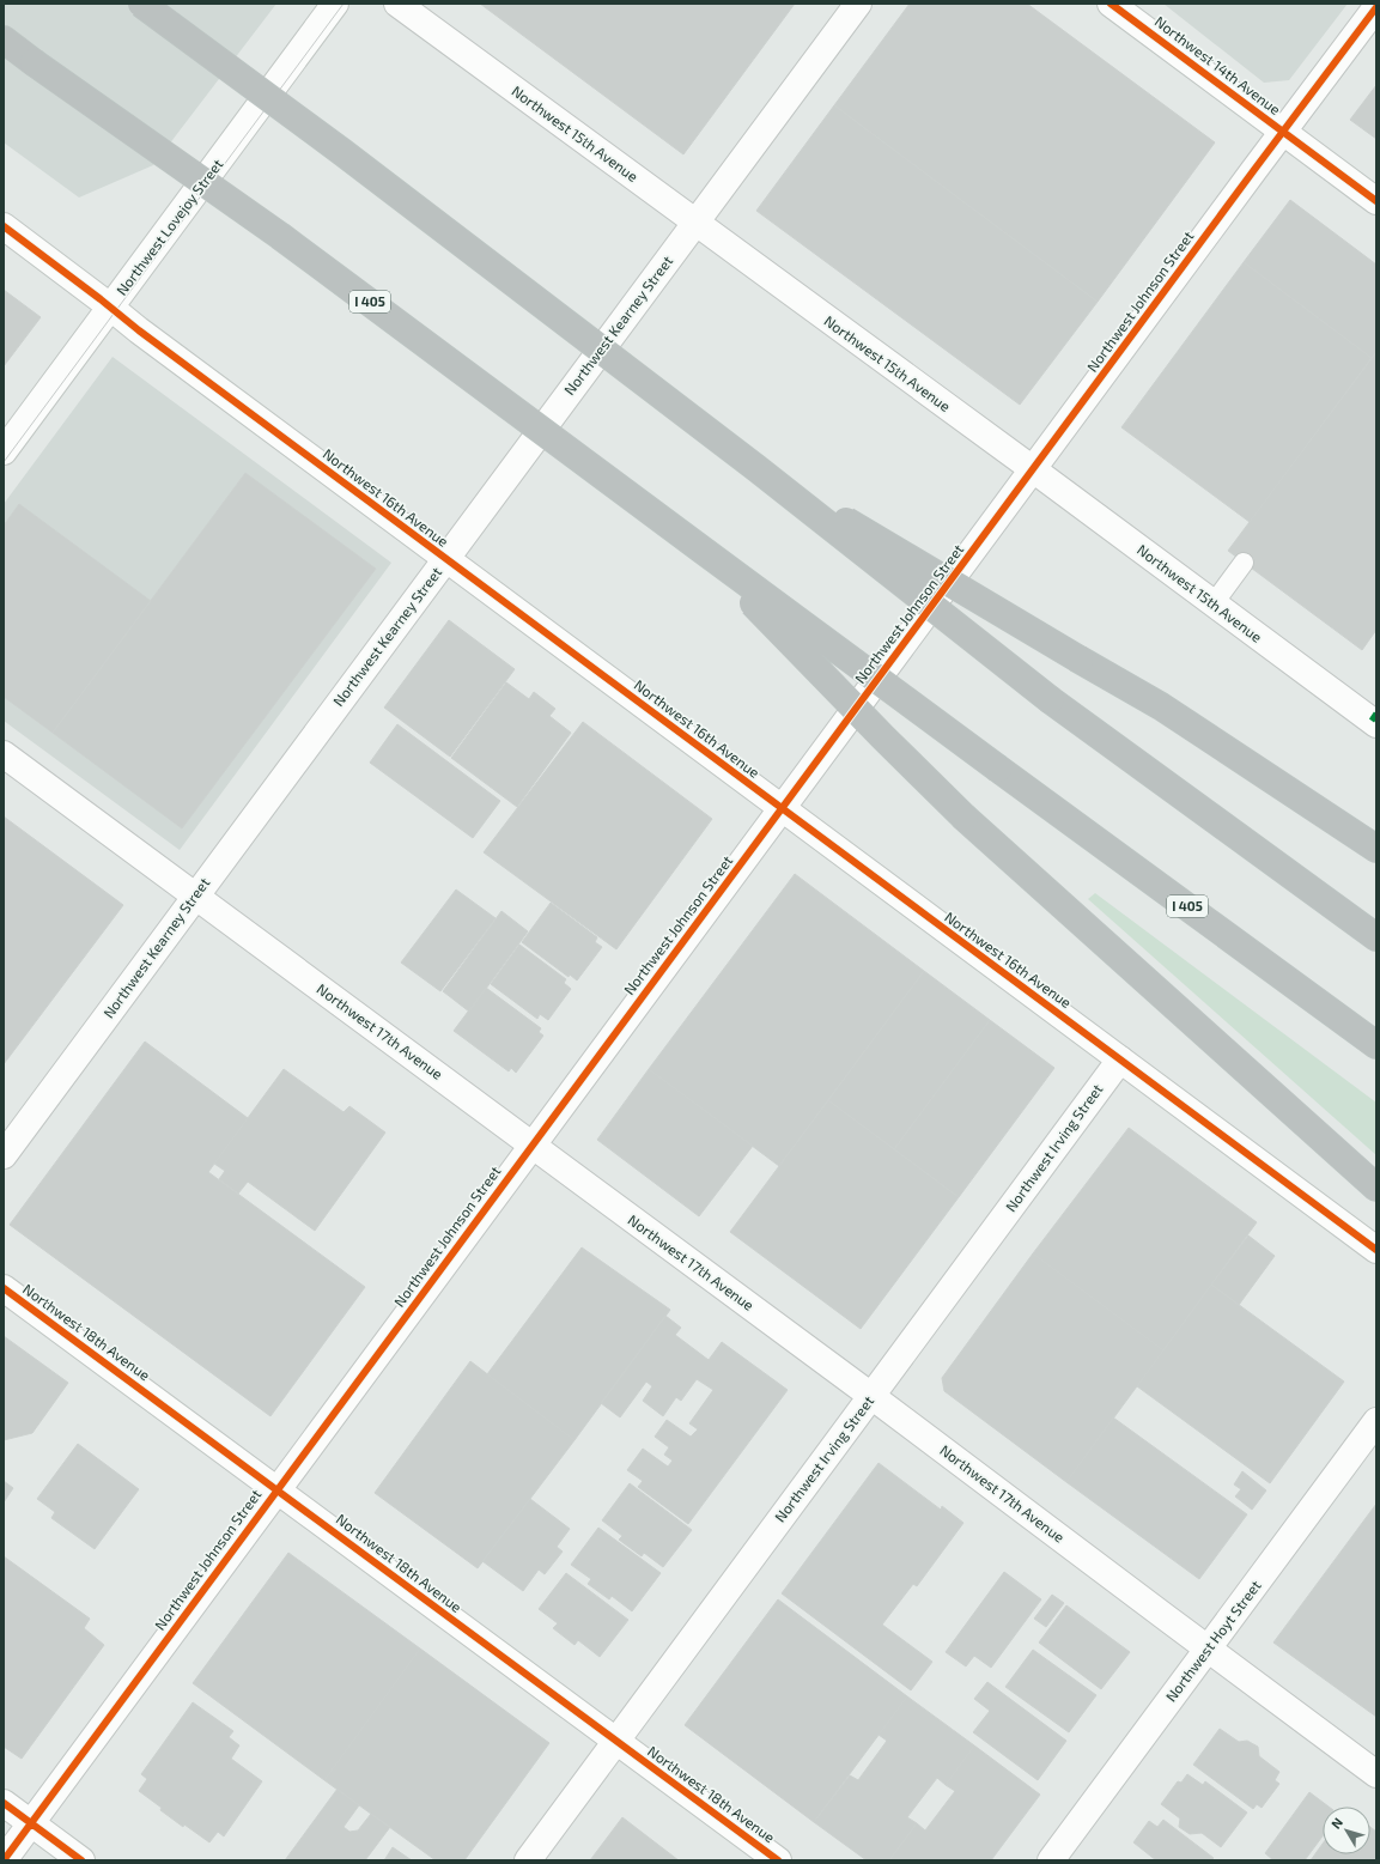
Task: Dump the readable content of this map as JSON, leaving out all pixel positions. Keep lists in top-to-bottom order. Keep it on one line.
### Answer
{"streets":{"highway":["I 405"],"street":["Northwest 14th Avenue","Northwest 15th Avenue","Northwest Lovejoy Street","Northwest Johnson Street","Northwest Kearney Street","Northwest 16th Avenue","Northwest 17th Avenue","Northwest Irving Street","Northwest 18th Avenue","Northwest Hoyt Street"]},"crossings":[["Northwest 14th Avenue","Northwest Johnson Street"],["Northwest 15th Avenue","Northwest Johnson Street"],["Northwest 15th Avenue","Northwest Kearney Street"],["Northwest Lovejoy Street","Northwest 16th Avenue"],["Northwest Johnson Street","Northwest 16th Avenue"],["Northwest Johnson Street","Northwest 17th Avenue"],["Northwest Johnson Street","Northwest 18th Avenue"],["Northwest Kearney Street","Northwest 16th Avenue"],["Northwest Kearney Street","Northwest 17th Avenue"],["Northwest 16th Avenue","Northwest Irving Street"],["Northwest 17th Avenue","Northwest Irving Street"],["Northwest 17th Avenue","Northwest Hoyt Street"],["Northwest Irving Street","Northwest 18th Avenue"]],"north":"top left"}
